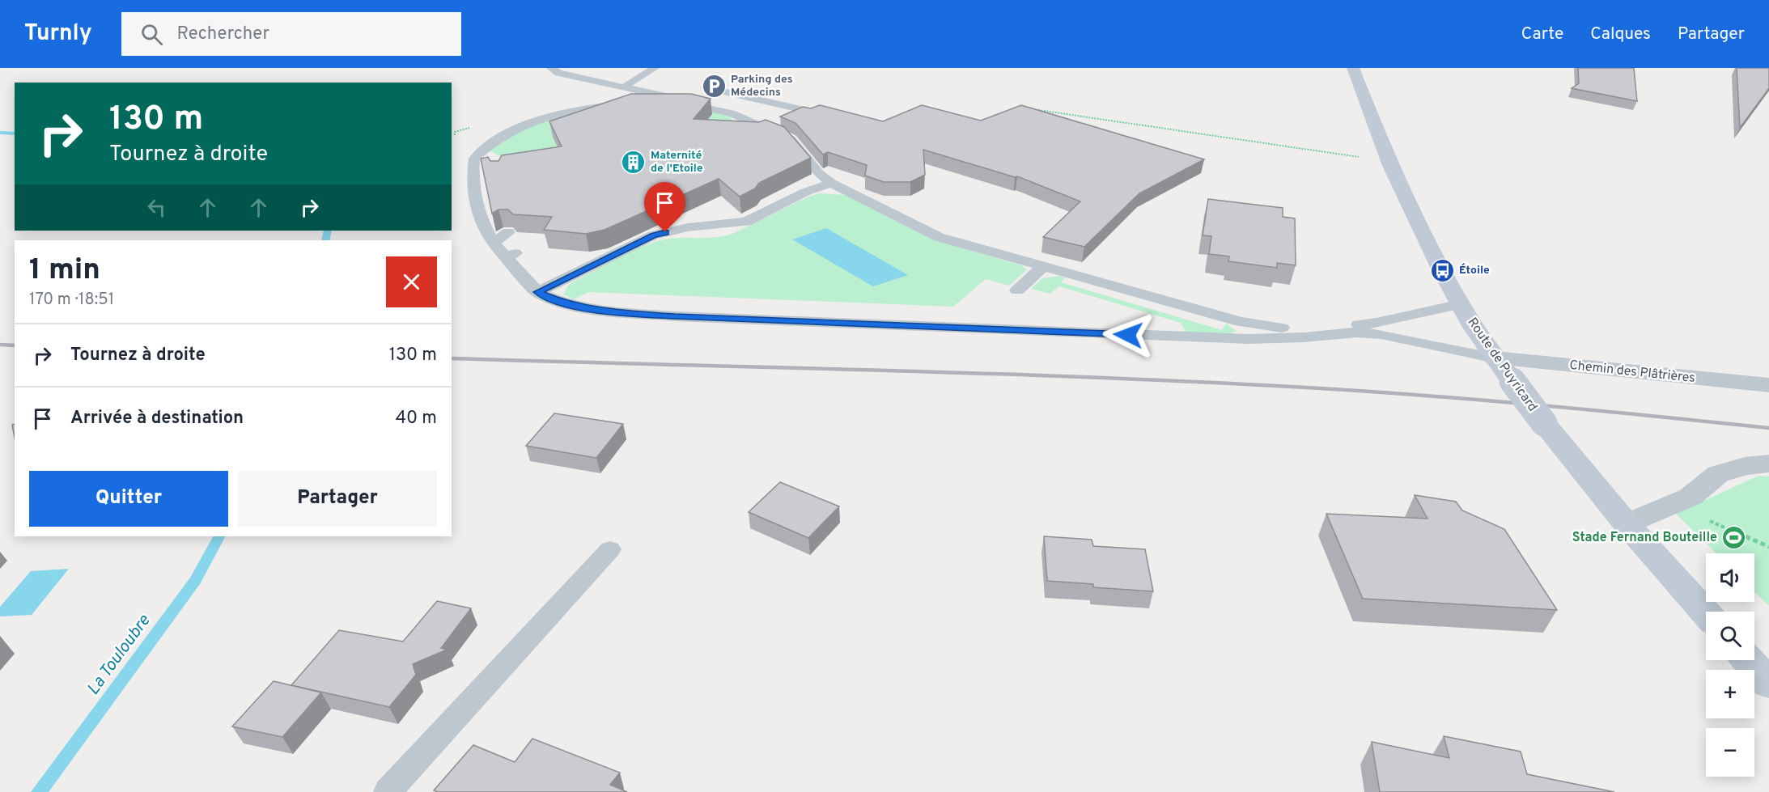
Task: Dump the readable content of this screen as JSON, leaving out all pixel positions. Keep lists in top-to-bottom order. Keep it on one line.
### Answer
{"streets":{"main road":["Route de Puyricard"],"street":["Chemin des Plâtrières"]},"crossings":[["Route de Puyricard","Chemin des Plâtrières"]],"water":["La Touloubre"],"places":{"parking":["Parking des Médecins"],"building":["Maternité de l'Etoile"],"bus stop":["Étoile"],"sports":["Stade Fernand Bouteille"]},"page":{"header":"Turnly","search":"Rechercher","nav":["Carte","Calques","Partager"],"turn":["130 m","Tournez à droite"],"heading":["1 min","170 m · 18:51"],"list":[{"name":"Tournez à droite","value":"130 m"},{"name":"Arrivée à destination","value":"40 m"}],"buttons":["Quitter","Partager"],"map_buttons":["+","−"]}}
